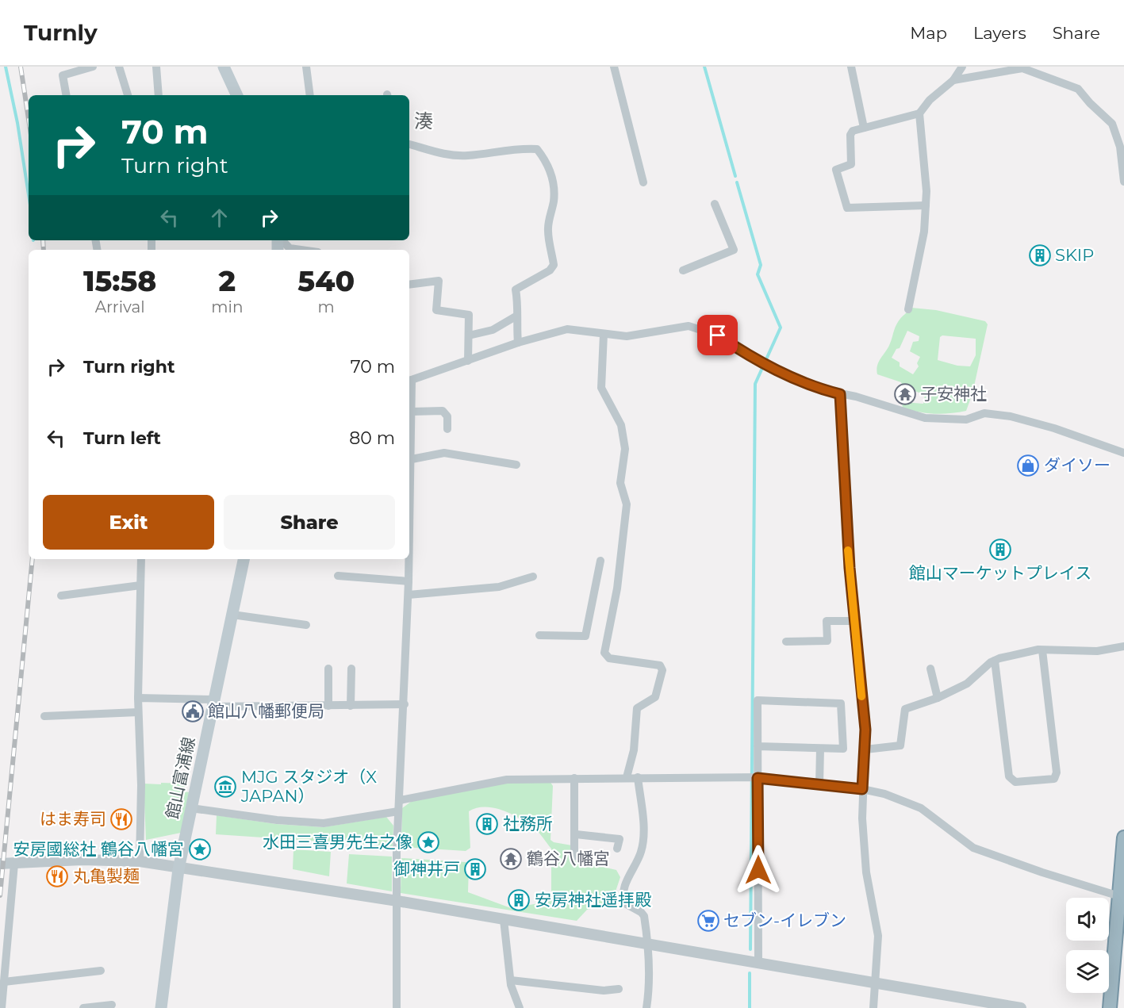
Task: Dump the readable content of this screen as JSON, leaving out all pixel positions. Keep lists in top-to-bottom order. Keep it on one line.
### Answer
{"streets":{"main road":["館山富浦線"]},"districts":["湊"],"places":{"building":["SKIP","館山マーケットプレイス","社務所","御神井戸","安房神社遥拝殿"],"temple":["子安神社","鶴谷八幡宮"],"shop":["ダイソー"],"public building":["館山八幡郵便局"],"museum":["MJG スタジオ（X JAPAN）"],"restaurant":["はま寿司","丸亀製麺"],"place":["水田三喜男先生之像","安房國総社 鶴谷八幡宮"],"supermarket":["セブン-イレブン"]},"page":{"header":"Turnly","nav":["Map","Layers","Share"],"turn":["70 m","Turn right"],"eta":["15:58","Arrival","2","min","540","m"],"list":[{"name":"Turn right","value":"70 m"},{"name":"Turn left","value":"80 m"}],"buttons":["Exit","Share"]}}
